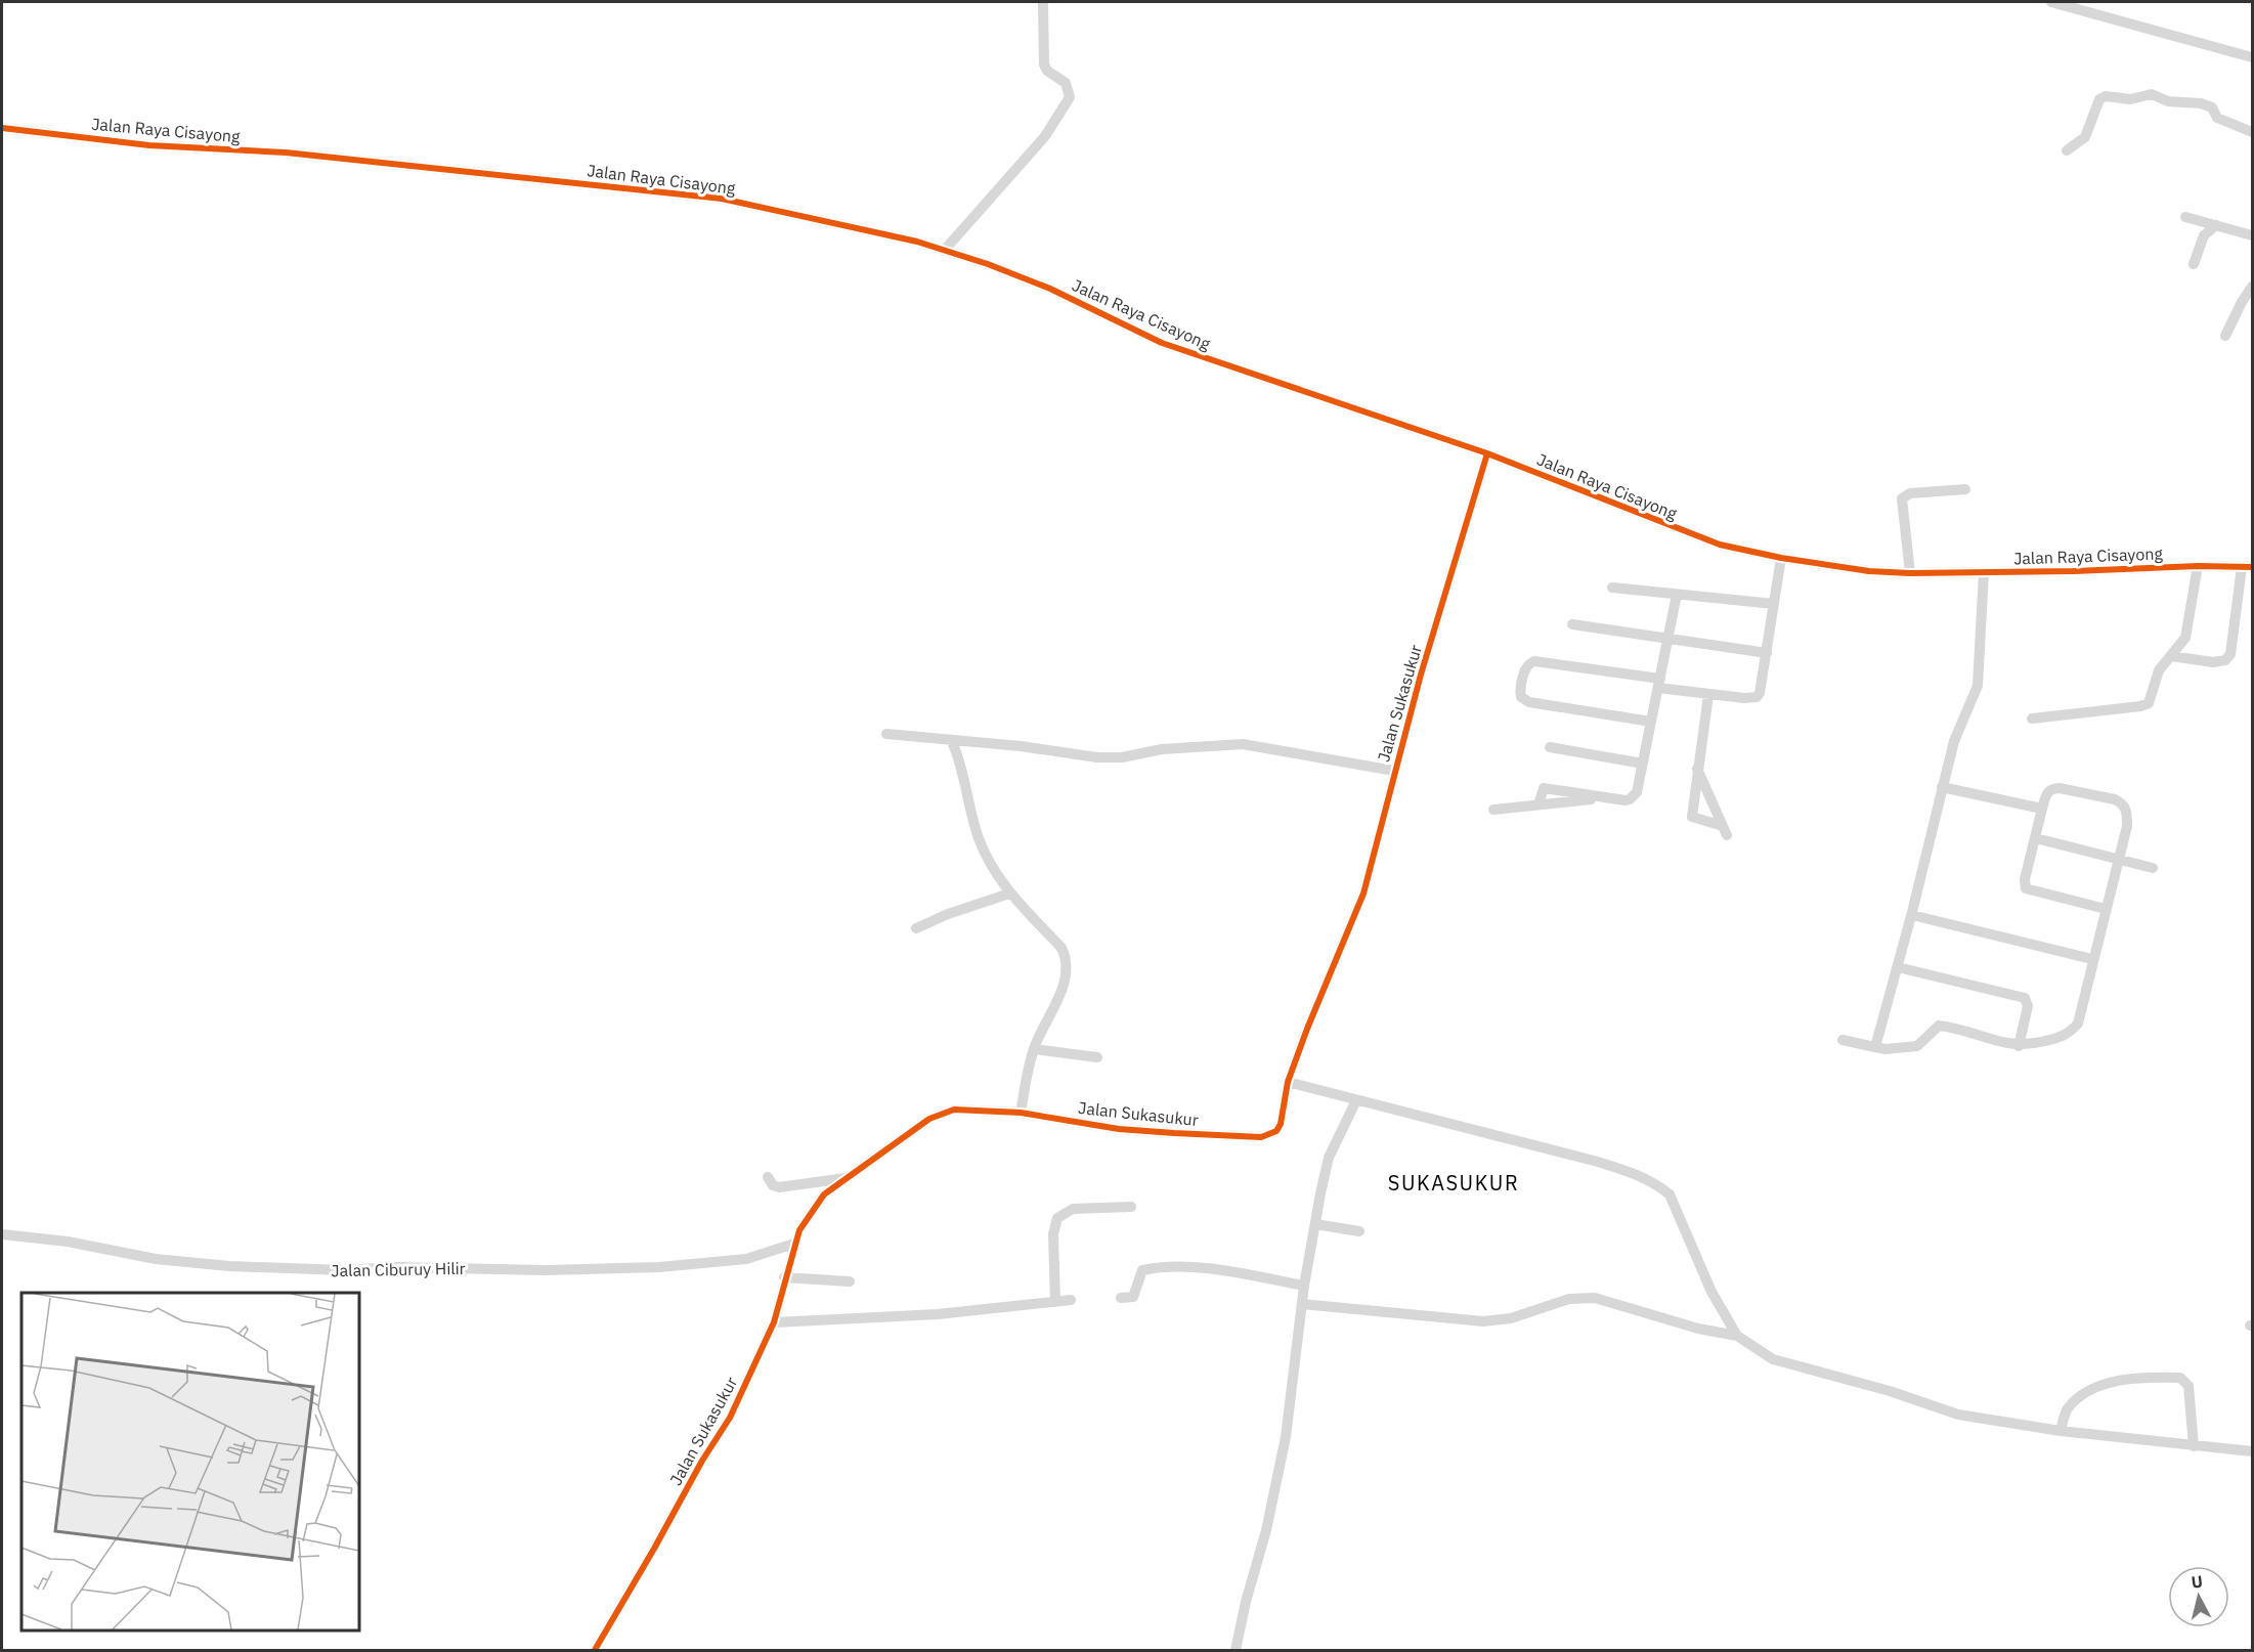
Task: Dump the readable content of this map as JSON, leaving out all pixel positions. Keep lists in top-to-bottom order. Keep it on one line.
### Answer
{"streets":{"street":["Jalan Raya Cisayong","Jalan Sukasukur","Jalan Ciburuy Hilir"]},"crossings":[["Jalan Raya Cisayong","Jalan Sukasukur"],["Jalan Sukasukur","Jalan Ciburuy Hilir"]],"districts":["SUKASUKUR"],"north":"top"}
